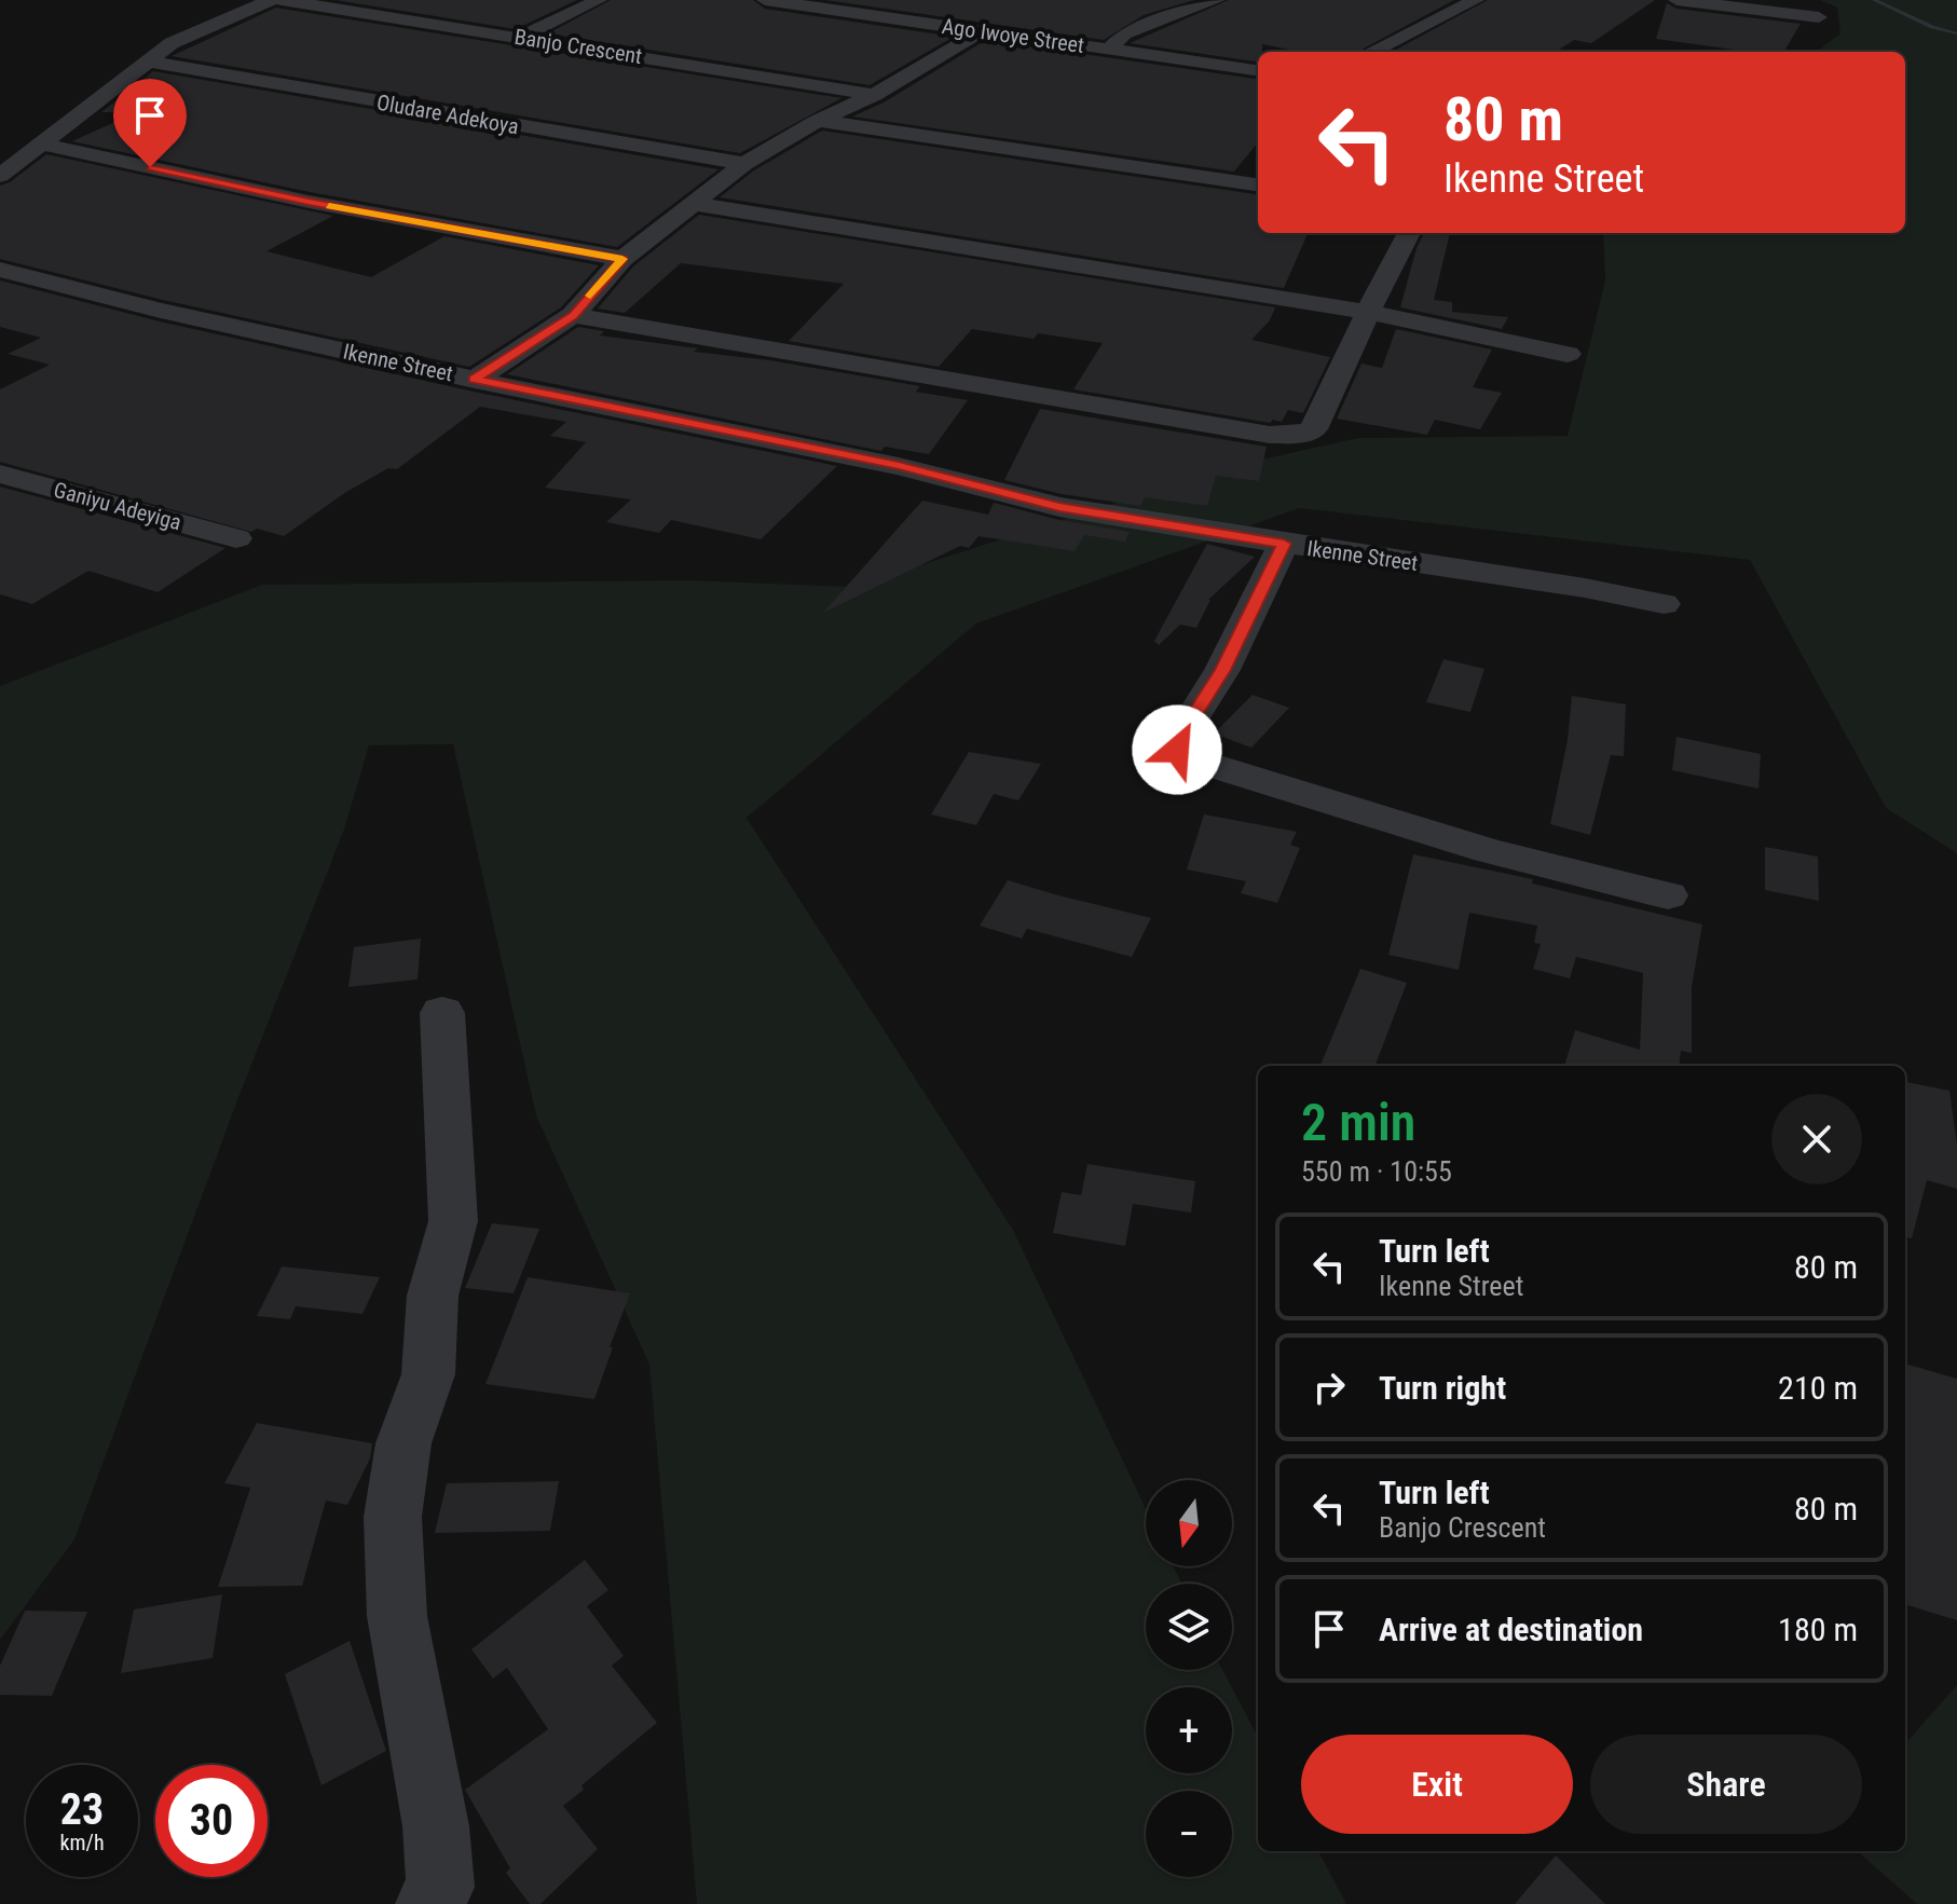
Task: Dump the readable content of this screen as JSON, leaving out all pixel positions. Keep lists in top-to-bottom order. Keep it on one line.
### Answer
{"streets":{"street":["Ago Iwoye Street","Banjo Crescent","Oludare Adekoya","Ikenne Street","Ganiyu Adeyiga"]},"north":"bottom","page":{"turn":["80 m","Ikenne Street"],"heading":["2 min","550 m · 10:55"],"list":[{"name":"Turn left","note":"Ikenne Street","value":"80 m"},{"name":"Turn right","value":"210 m"},{"name":"Turn left","note":"Banjo Crescent","value":"80 m"},{"name":"Arrive at destination","value":"180 m"}],"map_buttons":["+","−"],"buttons":["Exit","Share"],"speed":"23 km/h","limit":"30"}}
